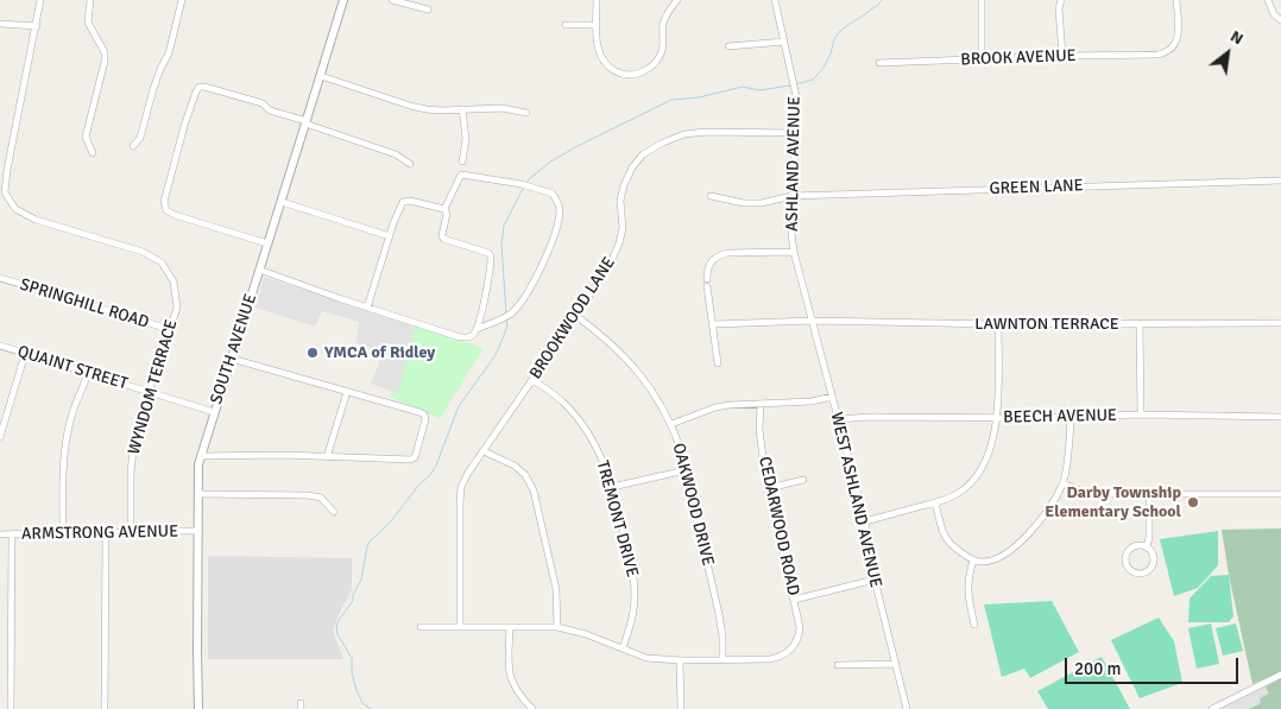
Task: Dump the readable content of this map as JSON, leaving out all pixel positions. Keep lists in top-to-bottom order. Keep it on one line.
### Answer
{"streets":{"street":["BROOK AVENUE","ASHLAND AVENUE","GREEN LANE","SPRINGHILL ROAD","BROOKWOOD LANE","LAWNTON TERRACE","SOUTH AVENUE","QUAINT STREET","WYNDOM TERRACE","BEECH AVENUE","WEST ASHLAND AVENUE","OAKWOOD DRIVE","TREMONT DRIVE","CEDARWOOD ROAD","ARMSTRONG AVENUE"]},"crossings":[["ASHLAND AVENUE","GREEN LANE"],["ASHLAND AVENUE","BROOKWOOD LANE"],["ASHLAND AVENUE","WEST ASHLAND AVENUE"],["SPRINGHILL ROAD","WYNDOM TERRACE"],["BROOKWOOD LANE","OAKWOOD DRIVE"],["BROOKWOOD LANE","TREMONT DRIVE"],["LAWNTON TERRACE","WEST ASHLAND AVENUE"],["SOUTH AVENUE","QUAINT STREET"],["SOUTH AVENUE","ARMSTRONG AVENUE"],["QUAINT STREET","WYNDOM TERRACE"],["WYNDOM TERRACE","ARMSTRONG AVENUE"],["BEECH AVENUE","WEST ASHLAND AVENUE"],["OAKWOOD DRIVE","CEDARWOOD ROAD"]],"places":["YMCA of Ridley","Darby Township Elementary School"],"scale_bar":"200 m","north":"top right"}
